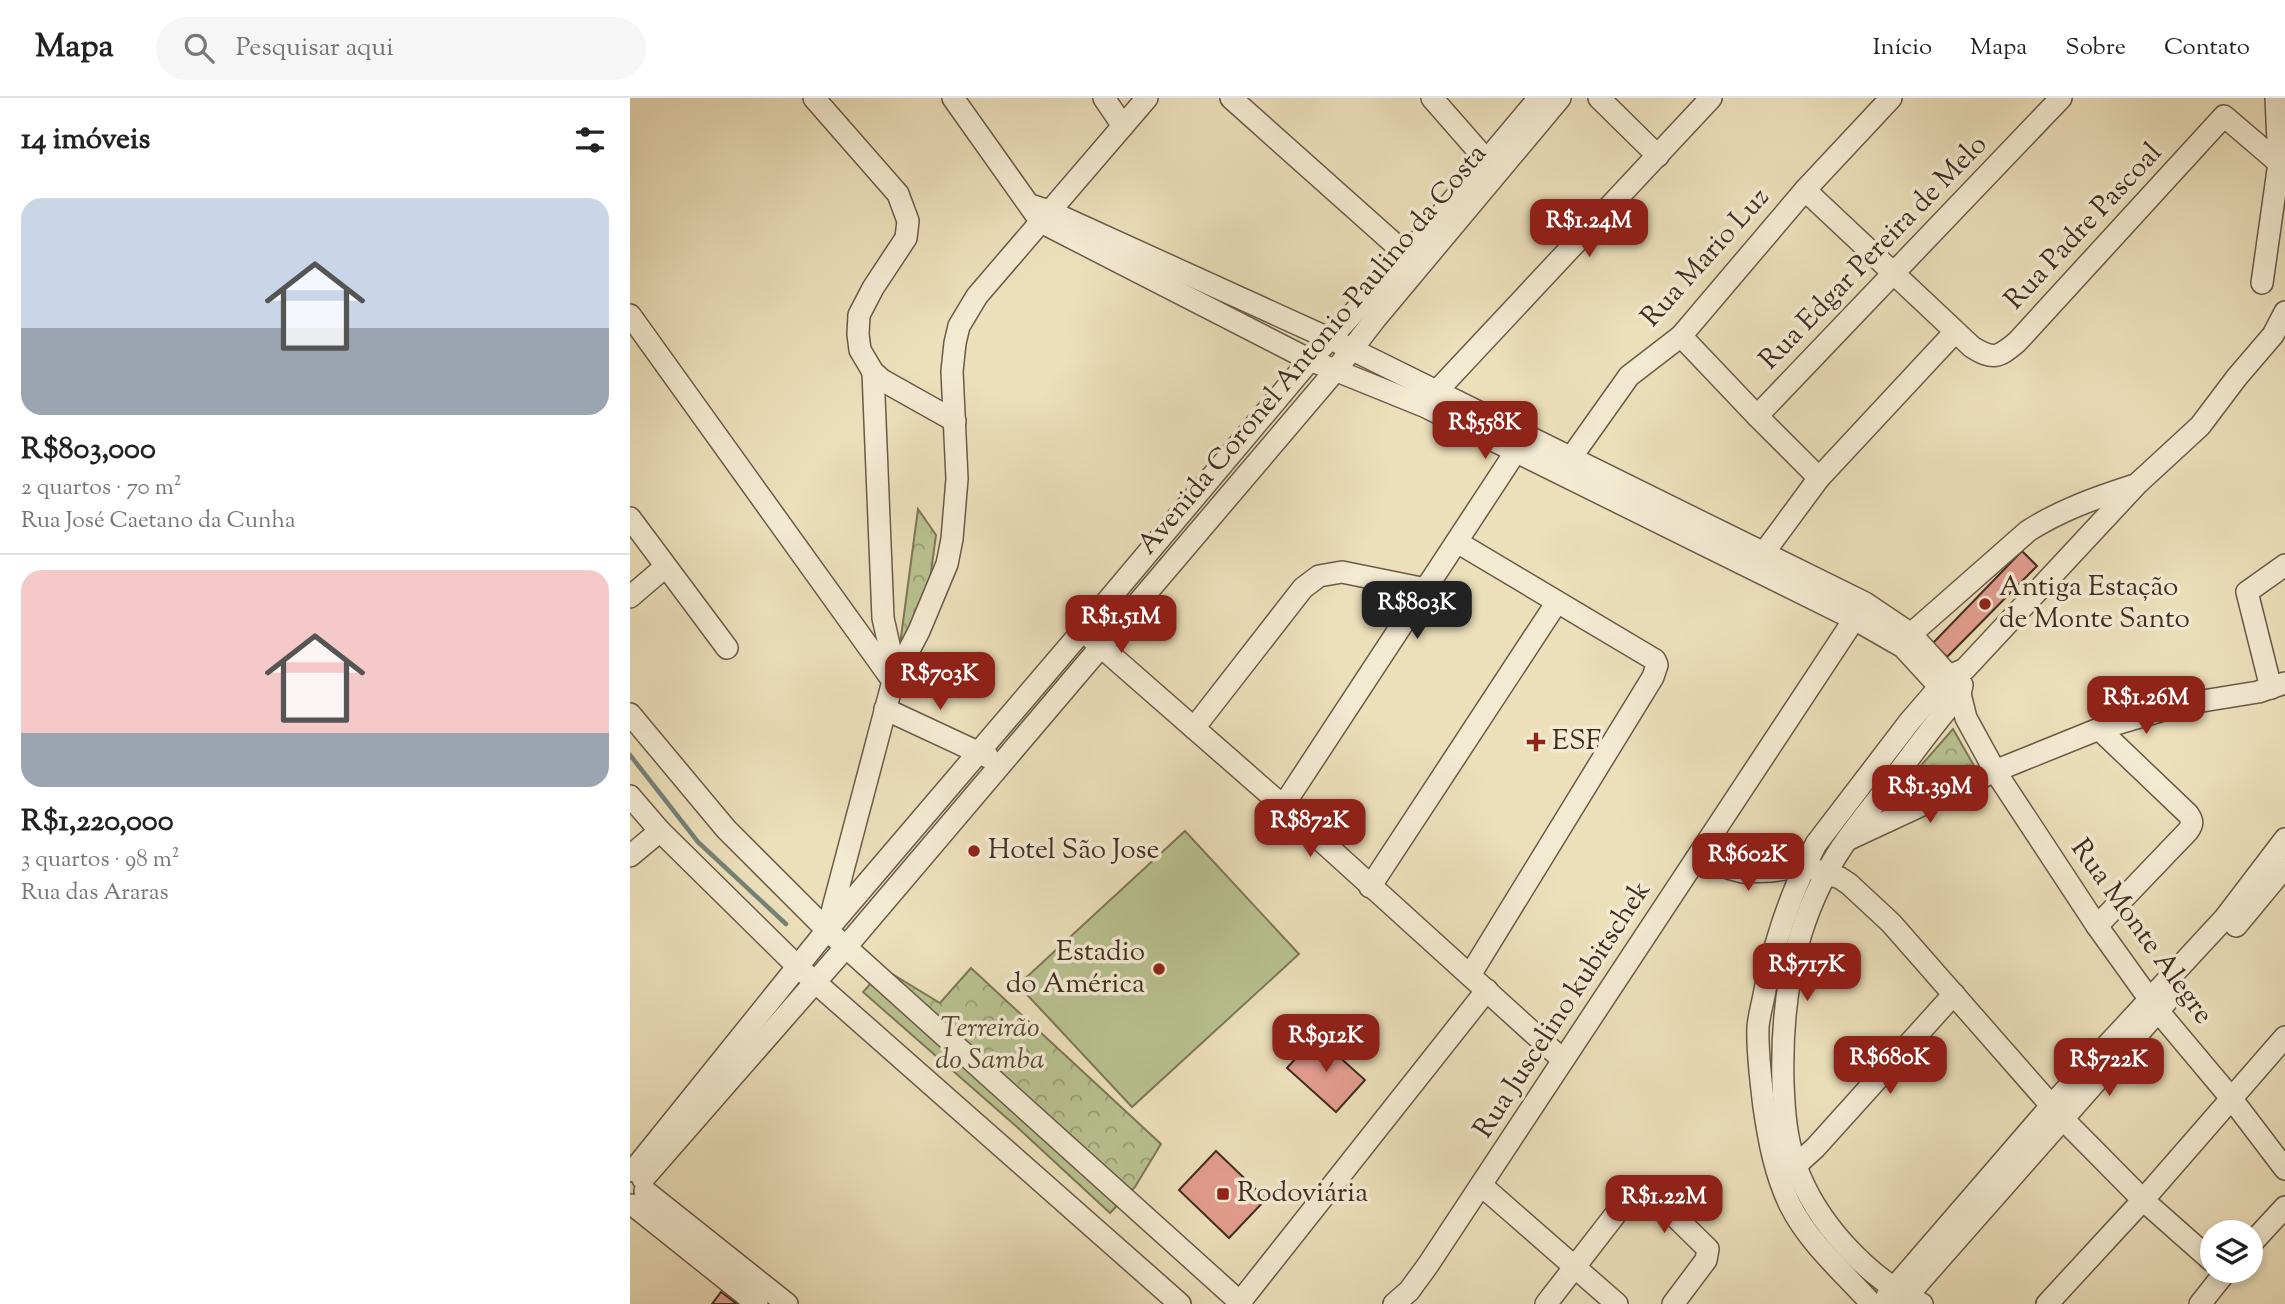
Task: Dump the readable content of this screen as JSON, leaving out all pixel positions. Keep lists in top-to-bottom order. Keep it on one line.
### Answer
{"streets":{"street":["Rua Padre Pascoal","Rua Edgar Pereira de Melo","Rua Mario Luz","Avenida Coronel Antonio Paulino da Costa","Rua Monte Alegre","Rua Juscelino kubitschek"]},"crossings":[["Rua Mario Luz","Rua Monte Alegre"],["Rua Monte Alegre","Rua Juscelino kubitschek"]],"parks":["Terreirão do Samba"],"places":{"other":["Antiga Estação de Monte Santo","Hotel São Jose","Estadio do América"],"health":["ESF"],"transit":["Rodoviária"]},"page":{"header":"Mapa","search":"Pesquisar aqui","nav":["Início","Mapa","Sobre","Contato"],"heading":"14 imóveis","list":[{"name":"R$803,000","note":"2 quartos · 70 m² · Rua José Caetano da Cunha"},{"name":"R$1,220,000","note":"3 quartos · 98 m² · Rua das Araras"}],"price":["R$1.24M","R$558K","R$803K","R$1.51M","R$703K","R$1.26M","R$1.39M","R$872K","R$602K","R$717K","R$912K","R$680K","R$722K","R$1.22M"]}}
